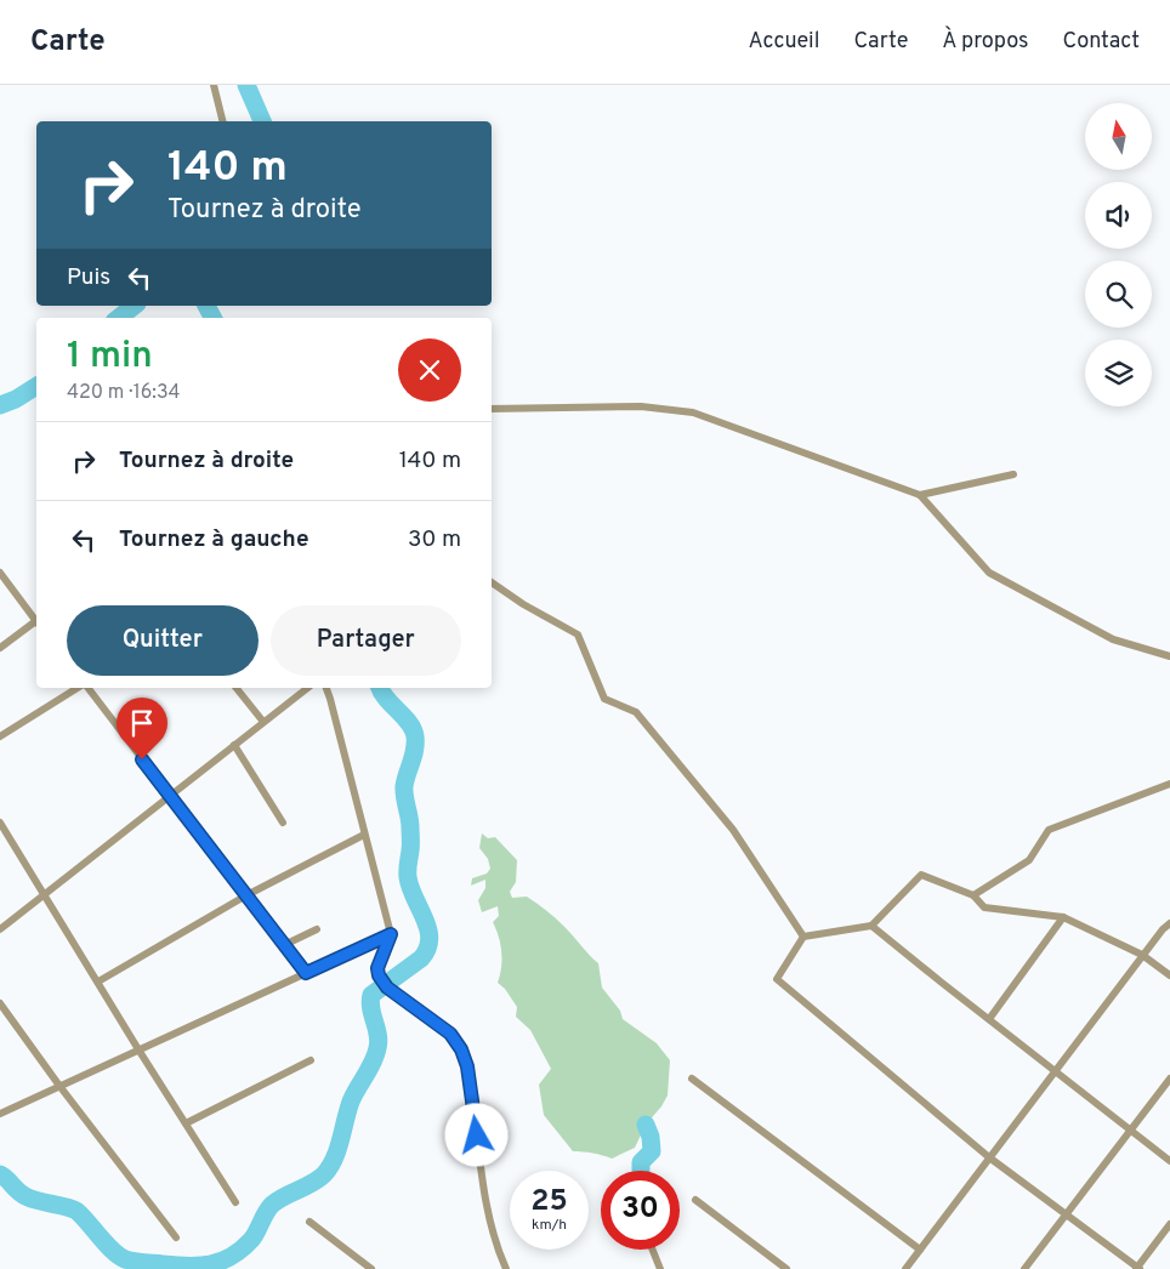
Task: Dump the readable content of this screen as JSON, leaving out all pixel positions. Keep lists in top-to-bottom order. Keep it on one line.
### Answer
{"north":"top","page":{"header":"Carte","nav":["Accueil","Carte","À propos","Contact"],"turn":["140 m","Tournez à droite"],"then":"Puis","heading":["1 min","420 m · 16:34"],"list":[{"name":"Tournez à droite","value":"140 m"},{"name":"Tournez à gauche","value":"30 m"}],"buttons":["Quitter","Partager"],"speed":"25 km/h","limit":"30"}}
